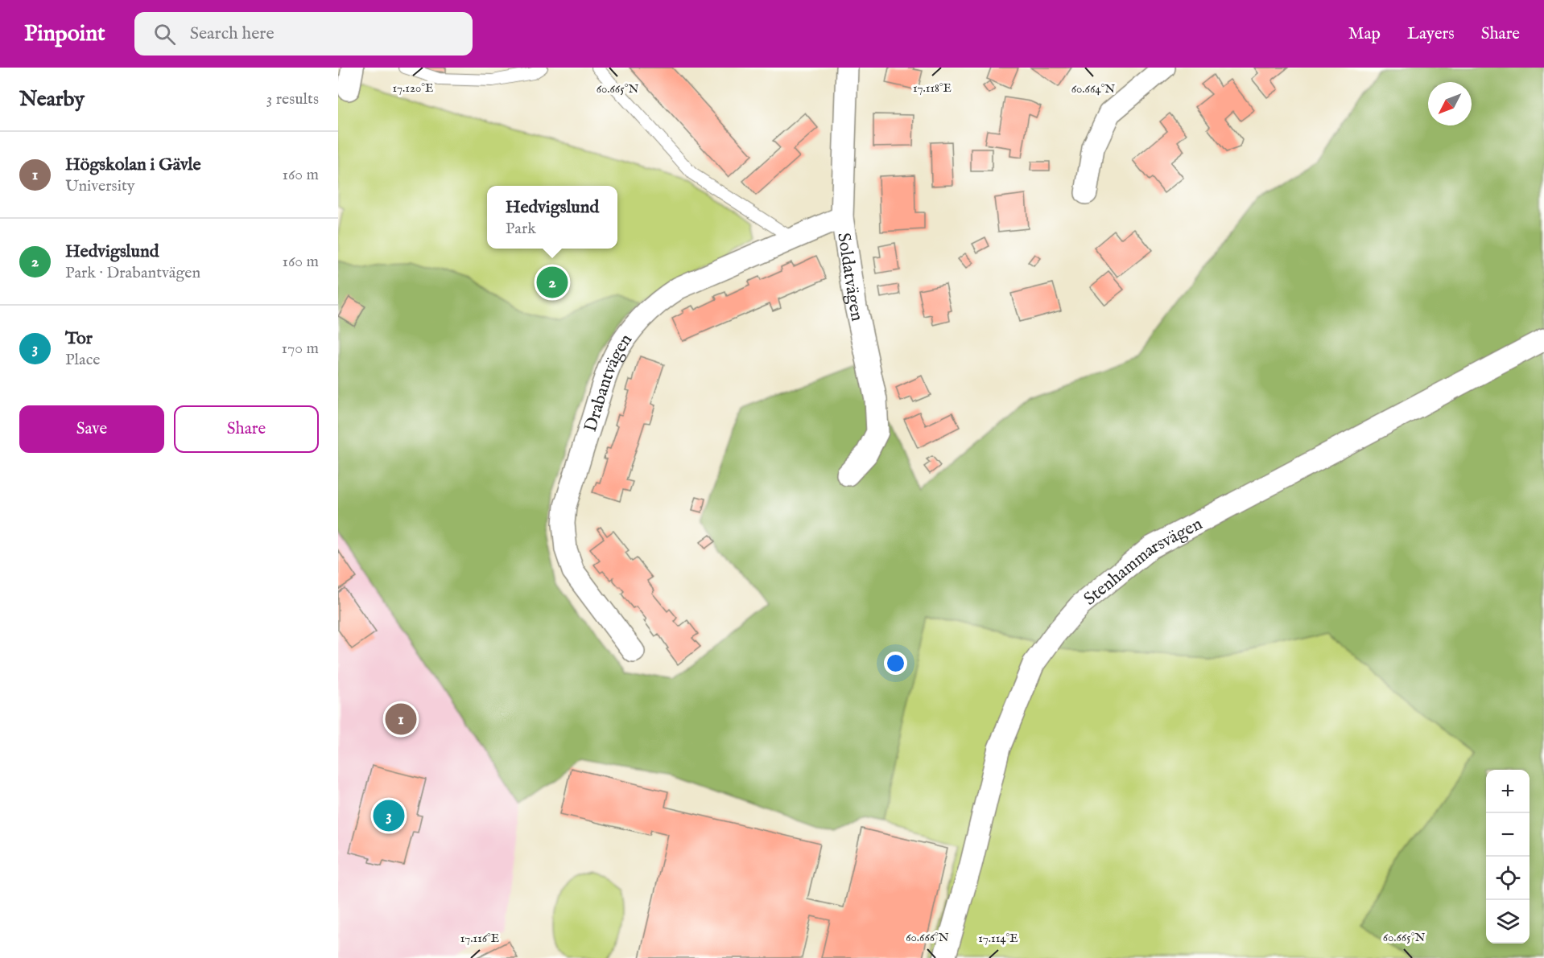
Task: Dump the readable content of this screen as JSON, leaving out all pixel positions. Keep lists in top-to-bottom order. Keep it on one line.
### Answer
{"streets":{"street":["Soldatvägen","Drabantvägen","Stenhammarsvägen"]},"crossings":[["Soldatvägen","Drabantvägen"]],"north":"bottom left","page":{"header":"Pinpoint","search":"Search here","nav":["Map","Layers","Share"],"heading":["Nearby","3 results"],"list":[{"mark":"1","name":"Högskolan i Gävle","note":"University","value":"160 m"},{"mark":"2","name":"Hedvigslund","note":"Park · Drabantvägen","value":"160 m"},{"mark":"3","name":"Tor","note":"Place","value":"170 m"}],"popup":["Hedvigslund","Park"],"pins":["2","1","3"],"buttons":["Save","Share"],"map_buttons":["+","−"]},"coordinates":["17.120°E","17.118°E","60.665°N","60.664°N","60.666°N","17.116°E","17.114°E"]}
